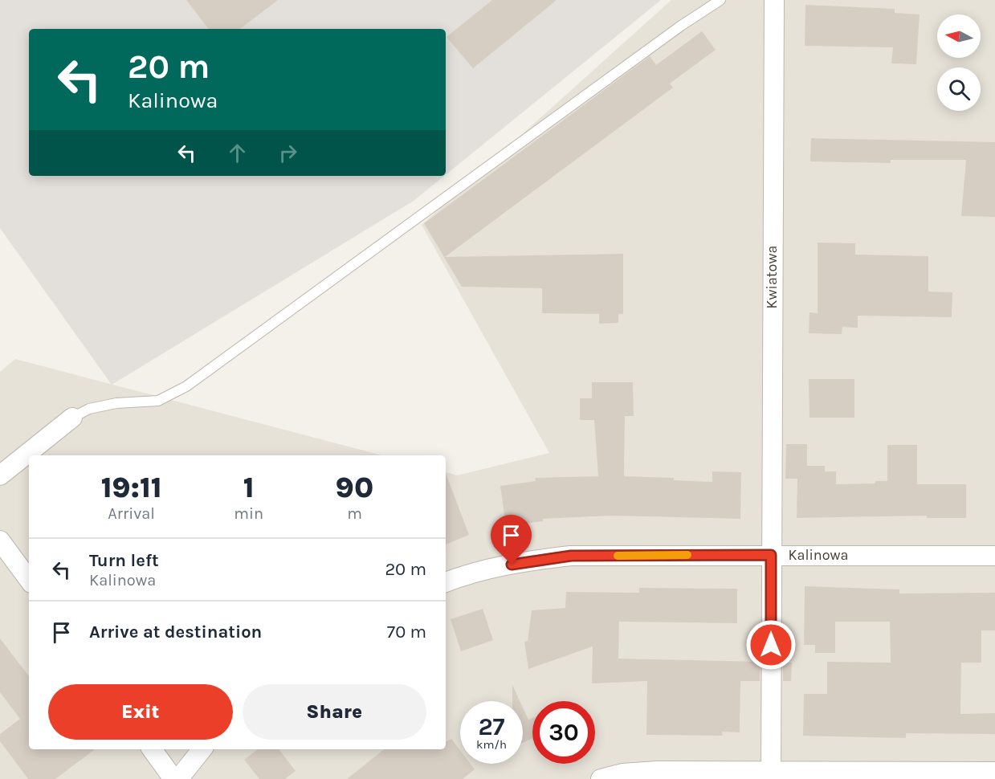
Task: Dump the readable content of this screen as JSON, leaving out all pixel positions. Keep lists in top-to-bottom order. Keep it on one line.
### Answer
{"streets":{"street":["Kwiatowa","Kalinowa"]},"crossings":[["Kwiatowa","Kalinowa"]],"north":"left","page":{"turn":["20 m","Kalinowa"],"eta":["19:11","Arrival","1","min","90","m"],"list":[{"name":"Turn left","note":"Kalinowa","value":"20 m"},{"name":"Arrive at destination","value":"70 m"}],"buttons":["Exit","Share"],"speed":"27 km/h","limit":"30"}}
